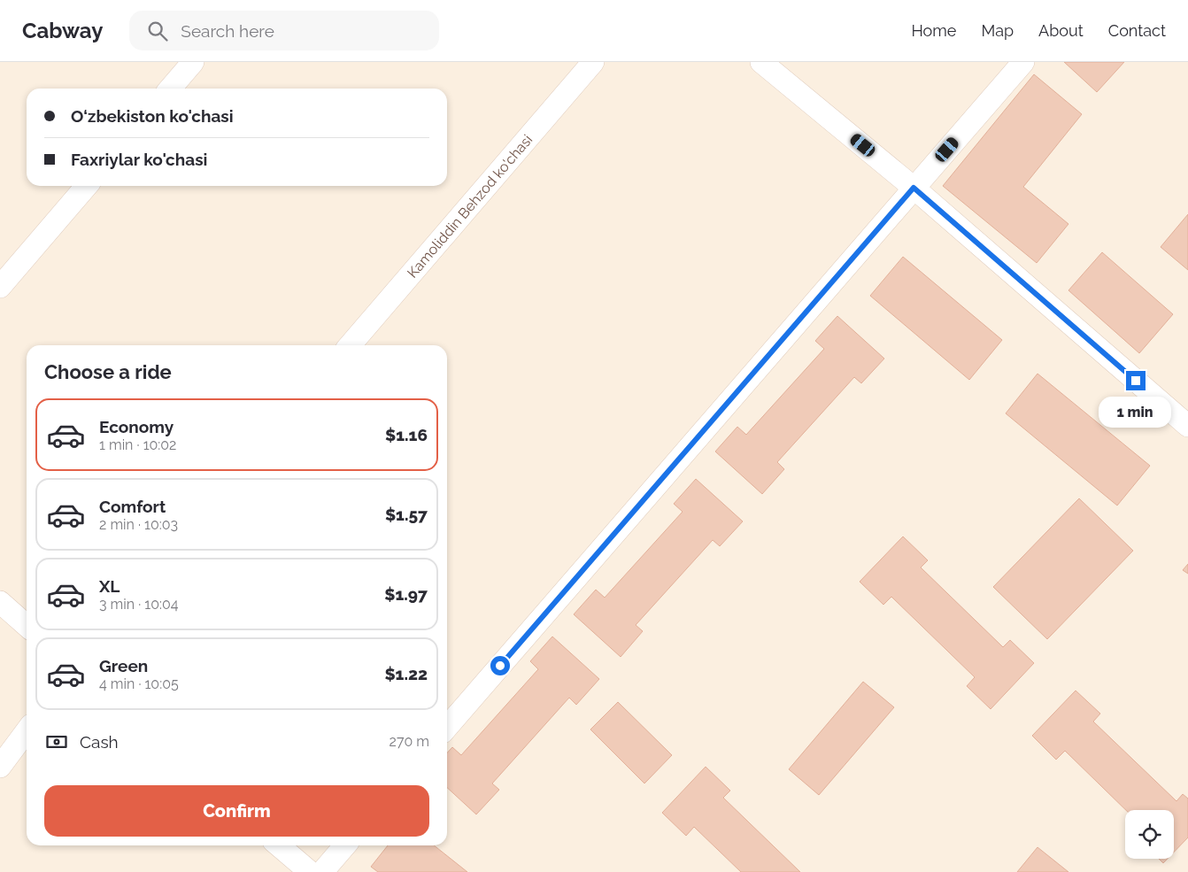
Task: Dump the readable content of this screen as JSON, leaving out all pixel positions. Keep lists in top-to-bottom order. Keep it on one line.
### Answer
{"streets":{"street":["Kamoliddin Behzod ko'chasi"]},"page":{"header":"Cabway","search":"Search here","nav":["Home","Map","About","Contact"],"banner":["O‘zbekiston ko'chasi","Faxriylar ko'chasi"],"heading":"Choose a ride","bubble":"1 min","list":[{"name":"Economy","note":"1 min · 10:02","value":"$1.16"},{"name":"Comfort","note":"2 min · 10:03","value":"$1.57"},{"name":"XL","note":"3 min · 10:04","value":"$1.97"},{"name":"Green","note":"4 min · 10:05","value":"$1.22"}],"pay":["Cash","270 m"],"buttons":"Confirm"}}
